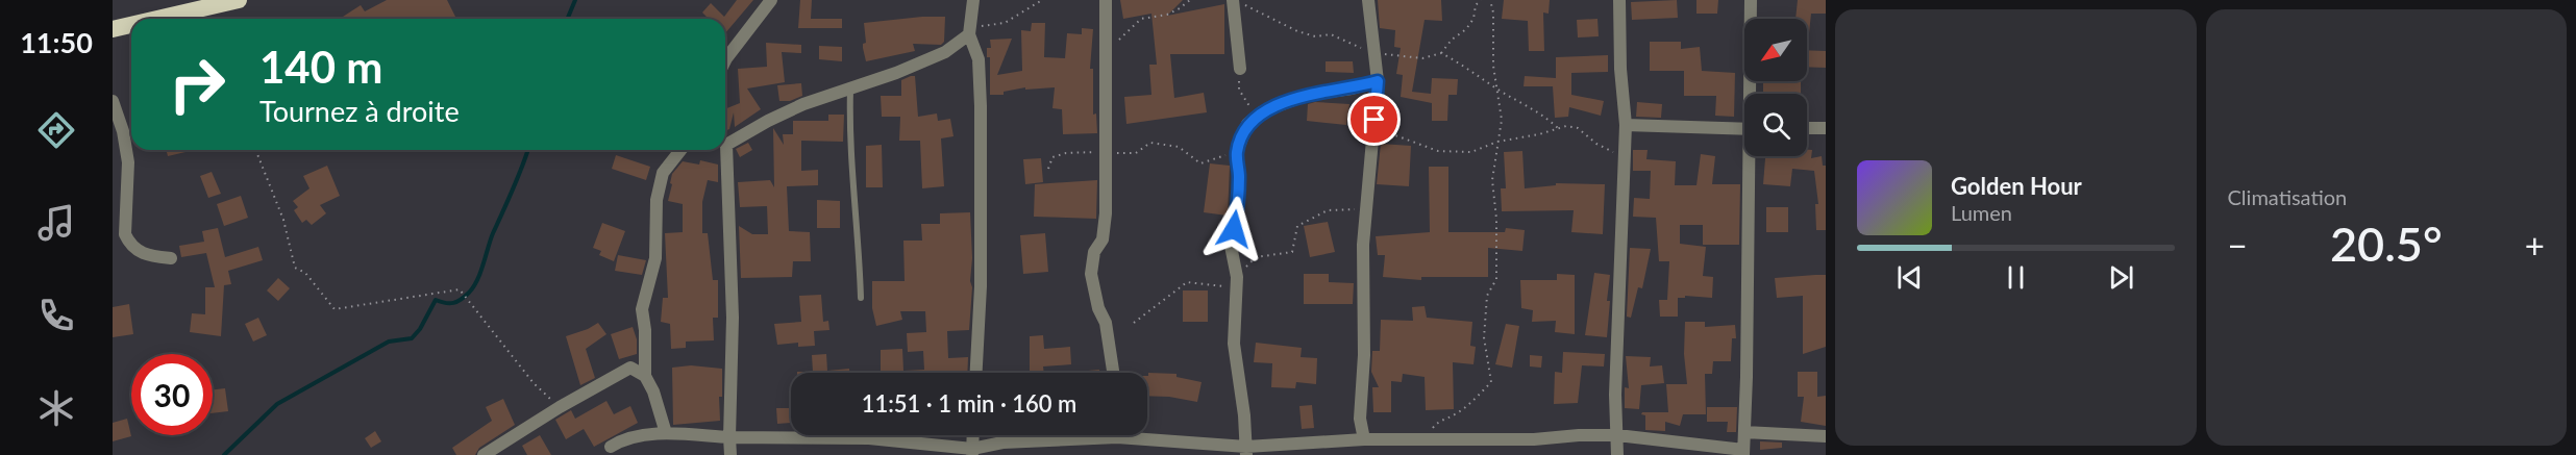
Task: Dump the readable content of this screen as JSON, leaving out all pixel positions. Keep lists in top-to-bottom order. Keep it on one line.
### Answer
{"north":"bottom left","page":{"tabs":"11:50","tile":"Climatisation","turn":["140 m","Tournez à droite"],"song":["Golden Hour","Lumen"],"heat":["−","20.5°","+"],"limit":"30","trip":"11:51 · 1 min · 160 m"}}
